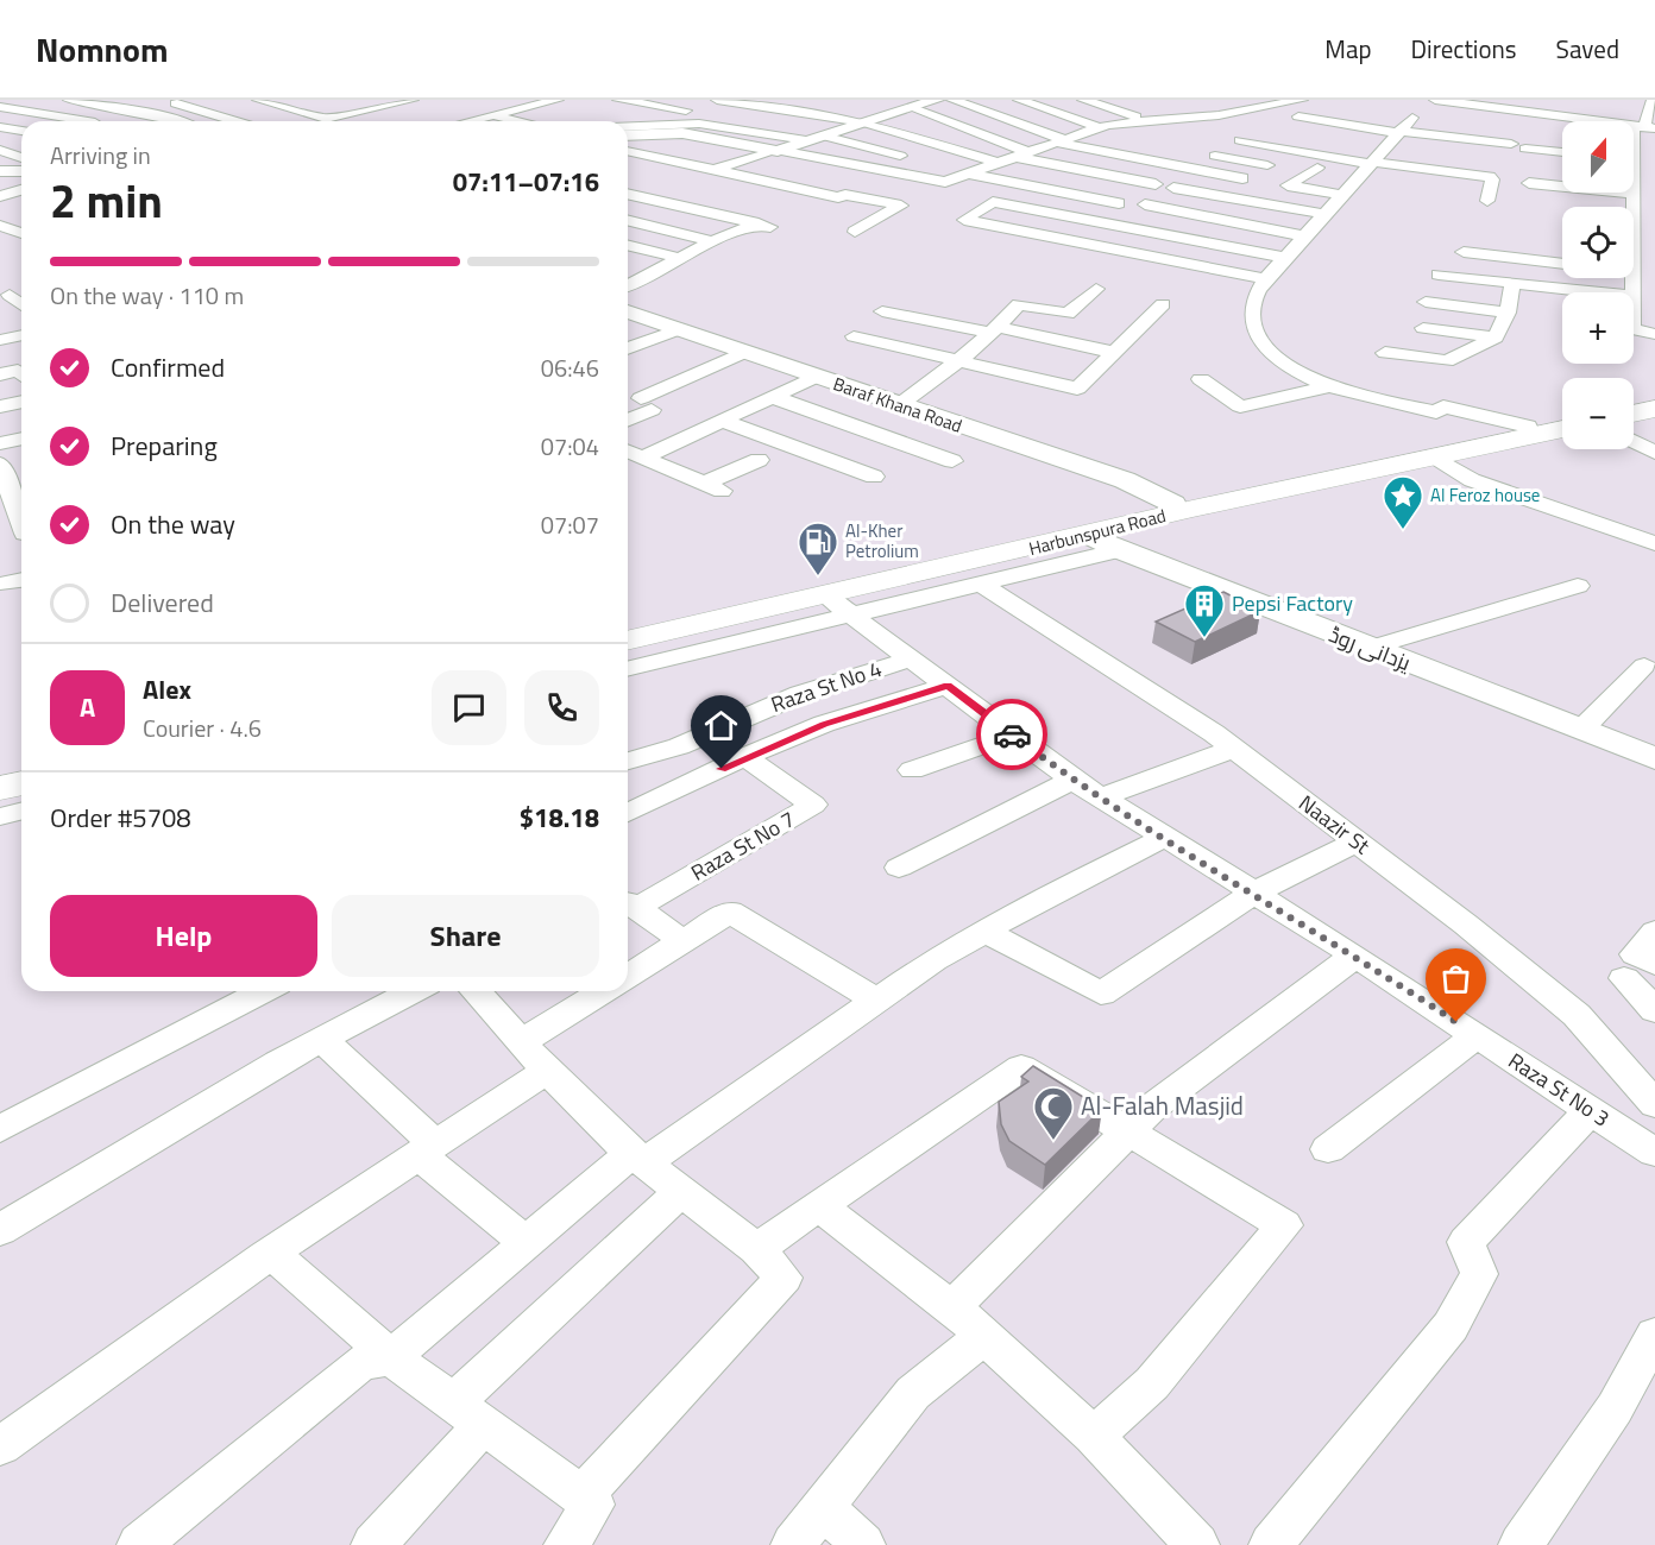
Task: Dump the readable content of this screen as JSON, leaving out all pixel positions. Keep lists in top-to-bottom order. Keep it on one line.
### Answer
{"streets":{"main road":["Harbunspura Road"],"street":["Baraf Khana Road","یزدانی روڈ","Raza St No 4","Naazir St","Raza St No 7","Raza St No 3"]},"crossings":[["Baraf Khana Road","Harbunspura Road"],["Harbunspura Road","یزدانی روڈ"],["Harbunspura Road","Raza St No 3"],["Raza St No 4","Raza St No 3"]],"places":{"place":["Al Feroz house"],"fuel station":["Al-Kher Petrolium"],"building":["Pepsi Factory"],"mosque":["Al-Falah Masjid"]},"north":"top","page":{"header":"Nomnom","nav":["Map","Directions","Saved"],"map_buttons":["+","−"],"heading":["2 min","Arriving in","07:11–07:16"],"panel":["Alex","Courier · 4.6","Order #5708","$18.18"],"bar":"On the way · 110 m","list":[["Confirmed","06:46"],["Preparing","07:04"],["On the way","07:07"],"Delivered"],"round":"A","buttons":["Help","Share"]}}
